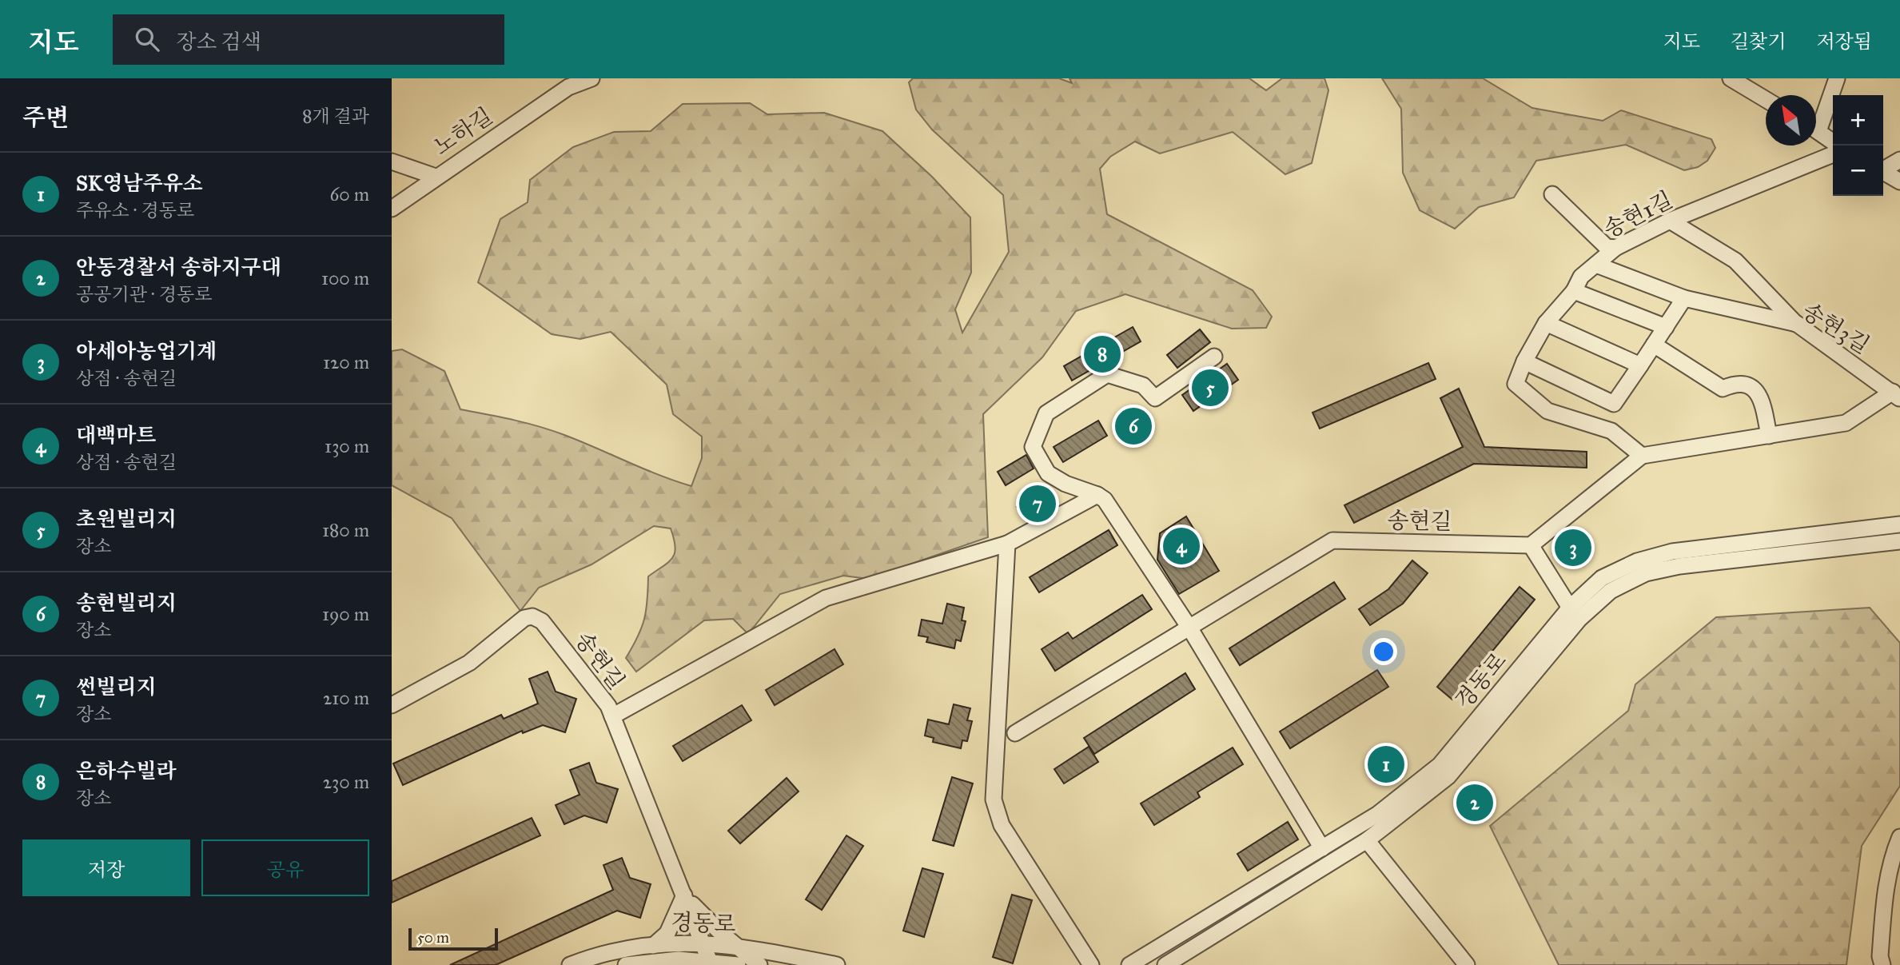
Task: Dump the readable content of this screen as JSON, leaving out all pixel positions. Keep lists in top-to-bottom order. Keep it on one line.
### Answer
{"streets":{"street":["노하길","송현1길","송현3길","송현길","경동로"]},"crossings":[["송현1길","송현3길"],["송현길","경동로"]],"scale_bar":"50 m","north":"top left","page":{"header":"지도","search":"장소 검색","nav":["지도","길찾기","저장됨"],"heading":["주변","8개 결과"],"map_buttons":["+","−"],"list":[{"mark":"1","name":"SK영남주유소","note":"주유소 · 경동로","value":"60 m"},{"mark":"2","name":"안동경찰서 송하지구대","note":"공공기관 · 경동로","value":"100 m"},{"mark":"3","name":"아세아농업기계","note":"상점 · 송현길","value":"120 m"},{"mark":"4","name":"대백마트","note":"상점 · 송현길","value":"130 m"},{"mark":"5","name":"초원빌리지","note":"장소","value":"180 m"},{"mark":"6","name":"송현빌리지","note":"장소","value":"190 m"},{"mark":"7","name":"썬빌리지","note":"장소","value":"210 m"},{"mark":"8","name":"은하수빌라","note":"장소","value":"230 m"}],"pins":["8","5","6","7","4","3","1","2"],"buttons":["저장","공유"],"scale":"50 m"}}
